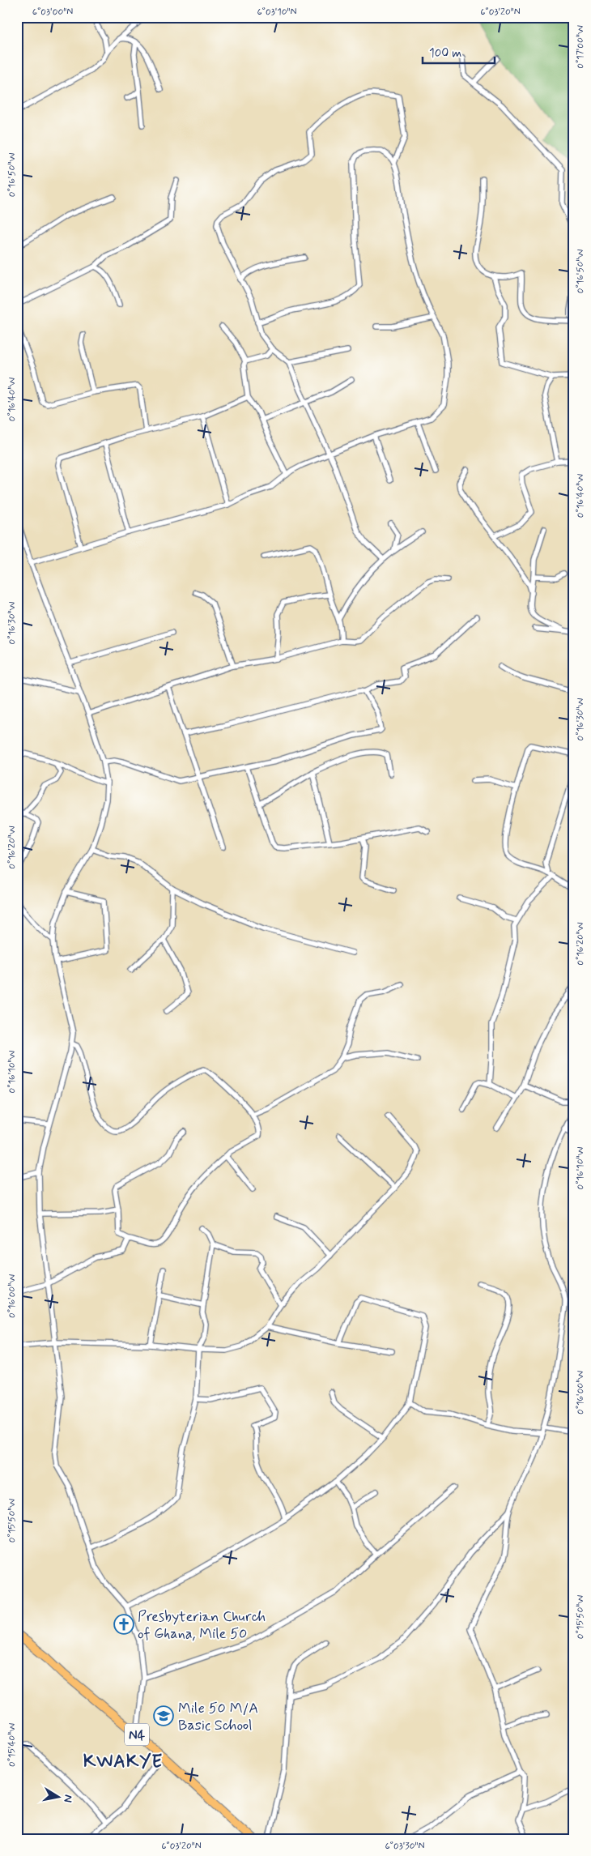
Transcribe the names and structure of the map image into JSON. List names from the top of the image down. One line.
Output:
{"streets":{"highway":["N4"]},"districts":["KWAKYE"],"places":{"church":["Presbyterian Church of Ghana, Mile 50"],"school or university":["Mile 50 M/A Basic School"]},"scale_bar":"100 m","north":"right","coordinates":["6°03'00\"N","6°03'10\"N","6°03'20\"N","0°17'00\"W","0°16'50\"W","0°16'40\"W","0°16'30\"W","0°16'20\"W","0°16'10\"W","0°16'00\"W","0°15'50\"W","0°15'40\"W","6°03'30\"N"]}
